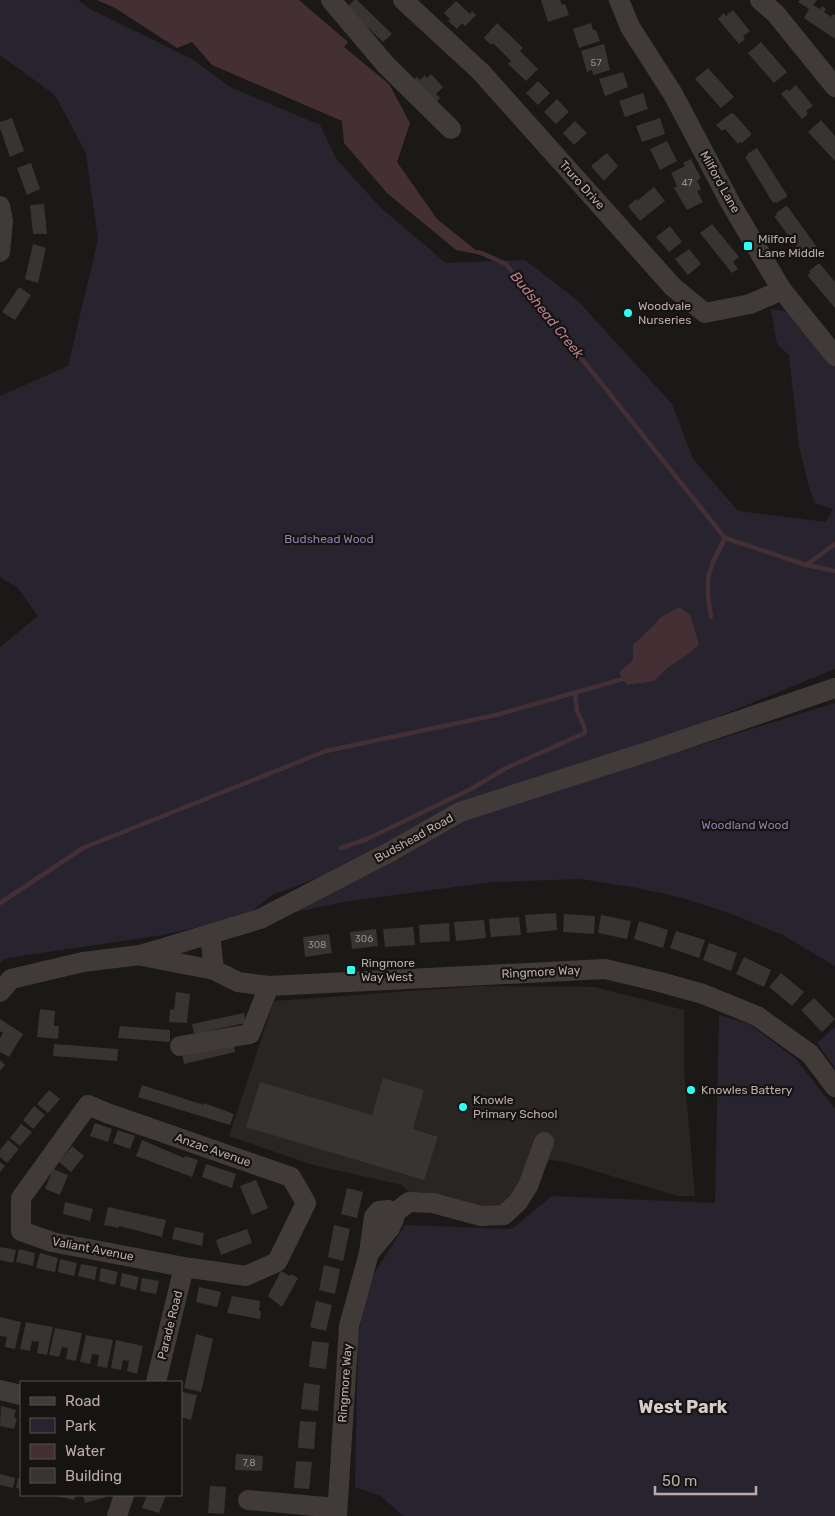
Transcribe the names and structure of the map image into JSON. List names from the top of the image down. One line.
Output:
{"streets":{"street":["Milford Lane","Truro Drive","Budshead Road","Ringmore Way","Anzac Avenue","Valiant Avenue","Parade Road"]},"crossings":[["Milford Lane","Truro Drive"],["Budshead Road","Ringmore Way"],["Anzac Avenue","Valiant Avenue"],["Anzac Avenue","Parade Road"],["Valiant Avenue","Parade Road"]],"districts":["West Park"],"water":["Budshead Creek"],"parks":["Budshead Wood","Woodland Wood"],"places":{"transit":["Milford Lane Middle","Ringmore Way West"],"other":["Woodvale Nurseries","Knowles Battery","Knowle Primary School"]},"house_numbers":["57","47","306","308","7,8"],"legend":["Road","Park","Water","Building"],"scale_bar":"50 m"}
